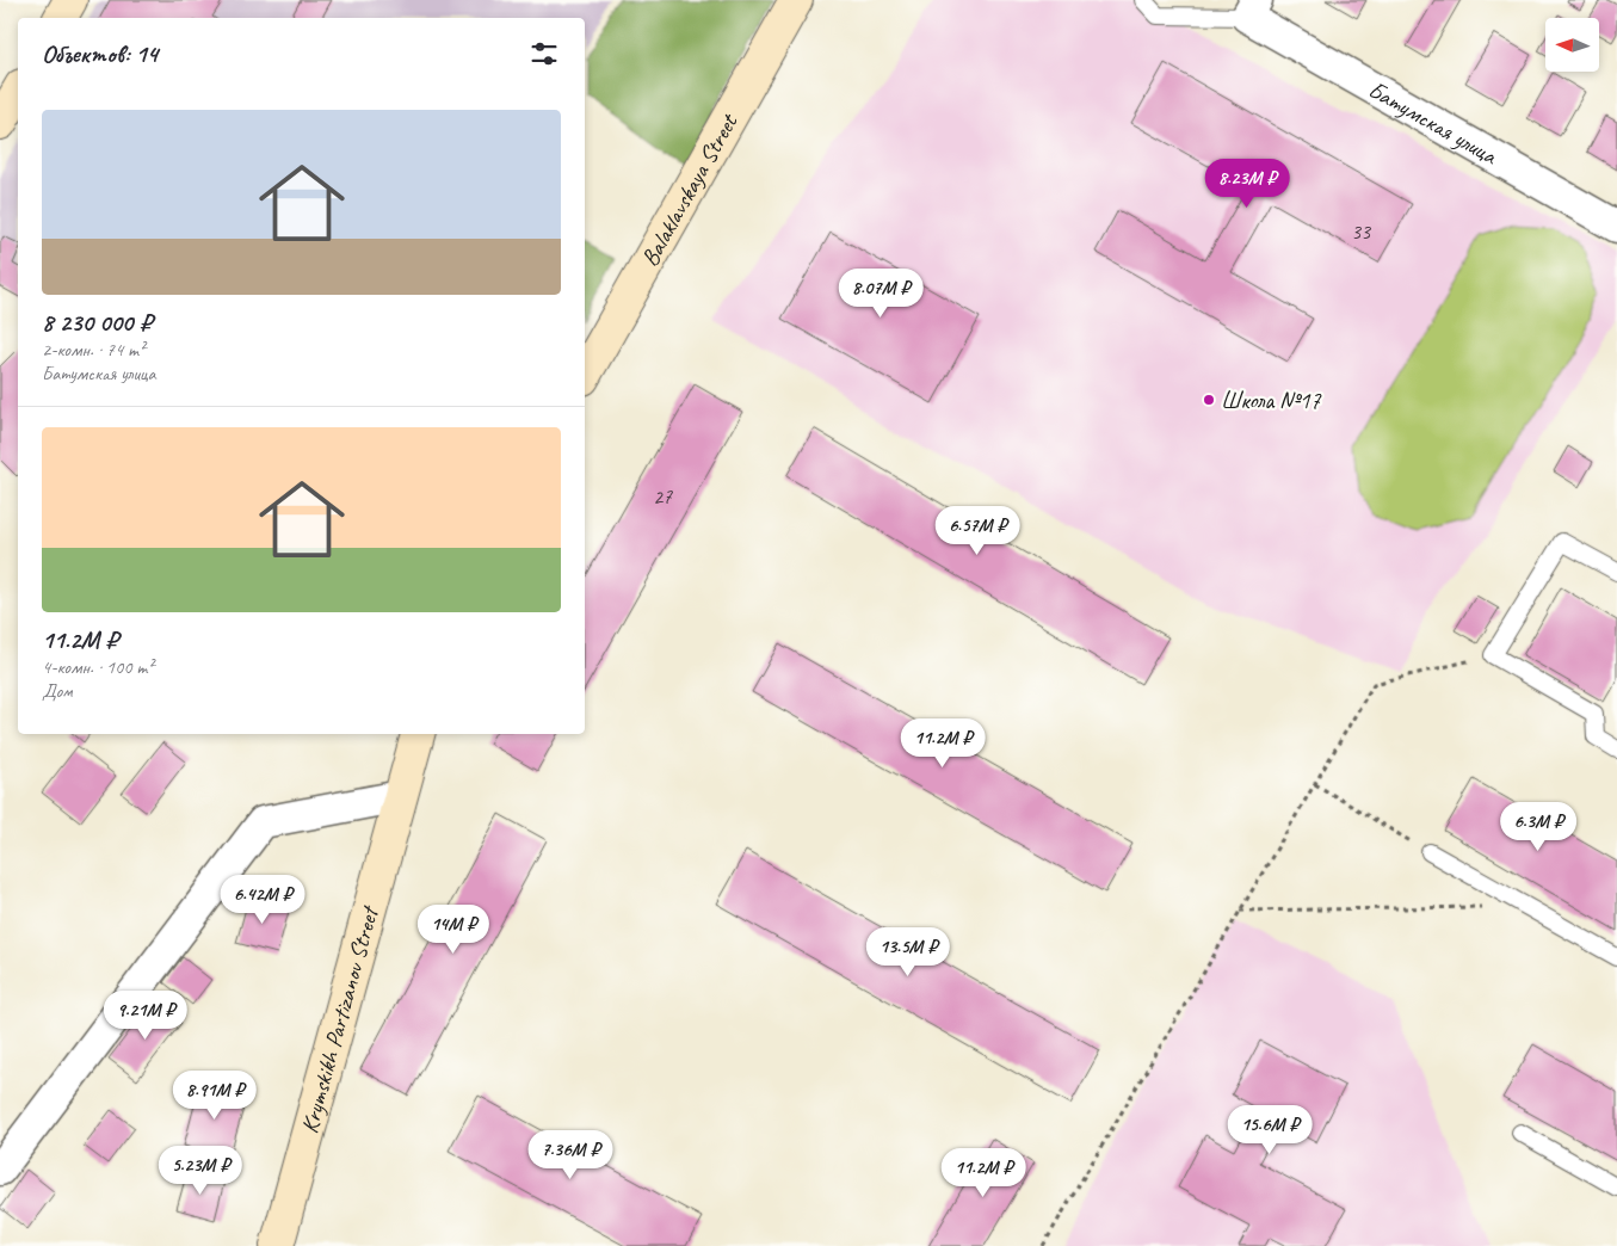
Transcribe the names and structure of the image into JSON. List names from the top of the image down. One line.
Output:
{"streets":{"main road":["Balaklavskaya Street","Krymskikh Partizanov Street"],"street":["Батумская улица"]},"places":["Школа №17"],"house_numbers":["33","27"],"north":"left","page":{"heading":"Объектов: 14","list":[{"name":"8 230 000 ₽","note":"2-комн. · 74 m² · Батумская улица"},{"name":"11.2M ₽","note":"4-комн. · 100 m² · Дом"}],"price":["8.23M ₽","8.07M ₽","6.57M ₽","11.2M ₽","6.3M ₽","6.42M ₽","14M ₽","13.5M ₽","9.21M ₽","8.91M ₽","15.6M ₽","7.36M ₽","5.23M ₽","11.2M ₽"]}}
